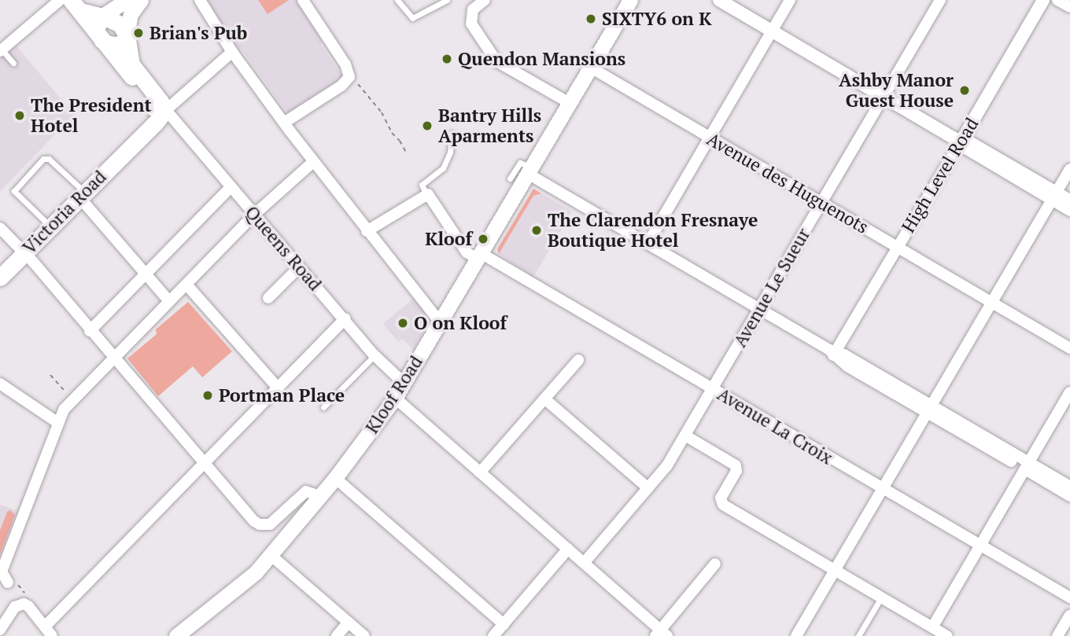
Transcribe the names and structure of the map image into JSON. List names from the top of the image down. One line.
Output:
{"streets":{"main road":["Victoria Road","Queens Road","Kloof Road"],"street":["High Level Road","Avenue des Huguenots","Avenue Le Sueur","Avenue La Croix"]},"crossings":[["High Level Road","Avenue des Huguenots"],["Avenue des Huguenots","Avenue Le Sueur"],["Avenue des Huguenots","Kloof Road"],["Victoria Road","Queens Road"],["Queens Road","Kloof Road"],["Avenue Le Sueur","Avenue La Croix"],["Kloof Road","Avenue La Croix"]],"places":["SIXTY6 on K","Brian's Pub","Quendon Mansions","Ashby Manor Guest House","The President Hotel","Bantry Hills Aparments","The Clarendon Fresnaye Boutique Hotel","Kloof","O on Kloof","Portman Place"]}
